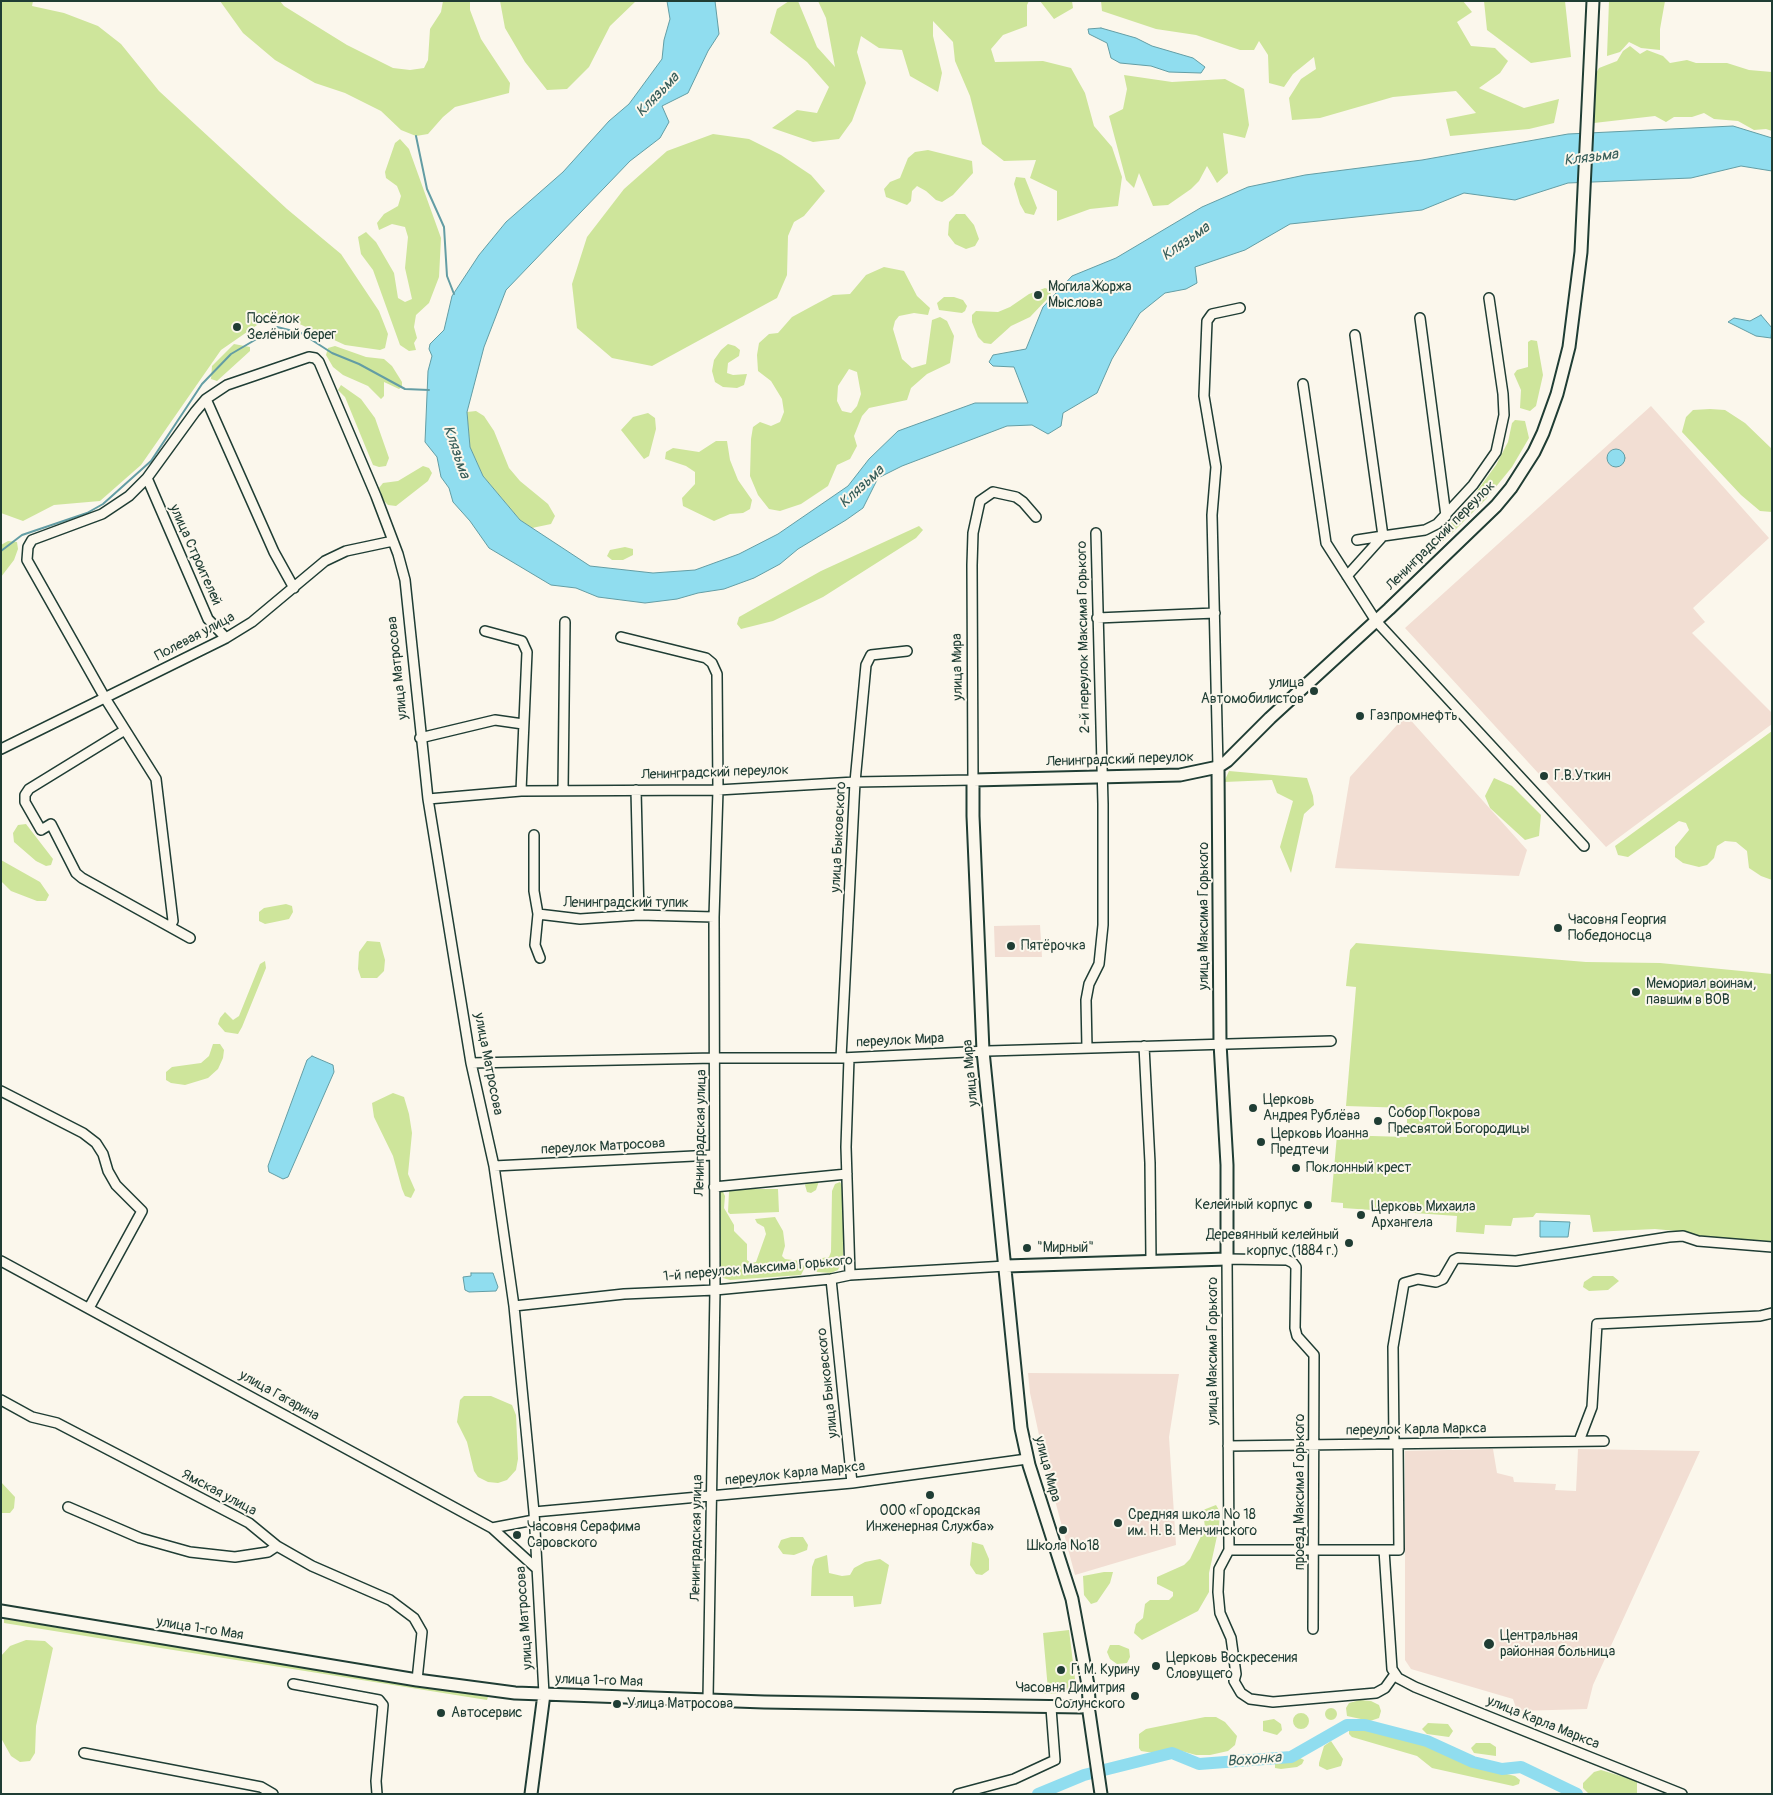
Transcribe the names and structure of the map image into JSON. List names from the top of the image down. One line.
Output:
{"streets":{"main road":["Ленинградский переулок","улица Мира","улица Матросова","улица Максима Горького","улица 1-го Мая"],"street":["улица Строителей","Полевая улица","2-й переулок Максима Горького","улица Быковского","Ленинградский тупик","переулок Мира","Ленинградская улица","переулок Матросова","1-й переулок Максима Горького","улица Гагарина","переулок Карла Маркса","проезд Максима Горького","Ямская улица","улица Карла Маркса"]},"crossings":[["Ленинградский переулок","2-й переулок Максима Горького"],["Ленинградский переулок","улица Мира"],["Ленинградский переулок","улица Матросова"],["Ленинградский переулок","улица Быковского"],["Ленинградский переулок","улица Максима Горького"],["Ленинградский переулок","Ленинградская улица"],["улица Строителей","Полевая улица"],["Полевая улица","улица Матросова"],["2-й переулок Максима Горького","переулок Мира"],["улица Мира","переулок Мира"],["улица Мира","1-й переулок Максима Горького"],["улица Мира","переулок Карла Маркса"],["улица Мира","улица 1-го Мая"],["улица Матросова","переулок Мира"],["улица Матросова","переулок Матросова"],["улица Матросова","1-й переулок Максима Горького"],["улица Матросова","улица Гагарина"],["улица Матросова","переулок Карла Маркса"],["улица Матросова","улица 1-го Мая"],["улица Быковского","переулок Мира"],["улица Быковского","1-й переулок Максима Горького"],["улица Быковского","переулок Карла Маркса"],["Ленинградский тупик","Ленинградская улица"],["улица Максима Горького","переулок Мира"],["улица Максима Горького","переулок Карла Маркса"],["улица Максима Горького","проезд Максима Горького"],["переулок Мира","Ленинградская улица"],["Ленинградская улица","переулок Матросова"],["Ленинградская улица","1-й переулок Максима Горького"],["Ленинградская улица","переулок Карла Маркса"],["Ленинградская улица","улица 1-го Мая"],["улица Гагарина","переулок Карла Маркса"],["переулок Карла Маркса","проезд Максима Горького"],["Ямская улица","улица 1-го Мая"]],"water":["Клязьма","Вохонка"],"places":["Могила Жоржа Мыслова","Посёлок Зелёный берег","улица Автомобилистов","Газпромнефть","Г.В.Уткин","Часовня Георгия Победоносца","Пятёрочка","Мемориал воинам, павшим в ВОВ","Церковь Андрея Рублёва","Собор Покрова Пресвятой Богородицы","Церковь Иоанна Предтечи","Поклонный крест","Келейный корпус","Церковь Михаила Архангела","Деревянный келейный корпус (1884 г.)","\"Мирный\"","ООО «Городская Инженерная Служба»","Средняя школа № 18 им. Н. В. Менчинского","Школа №18","Часовня Серафима Саровского","Центральная районная больница","Церковь Воскресения Словущего","Г. М. Курину","Часовня Димитрия Солунского","Улица Матросова","Автосервис"]}
